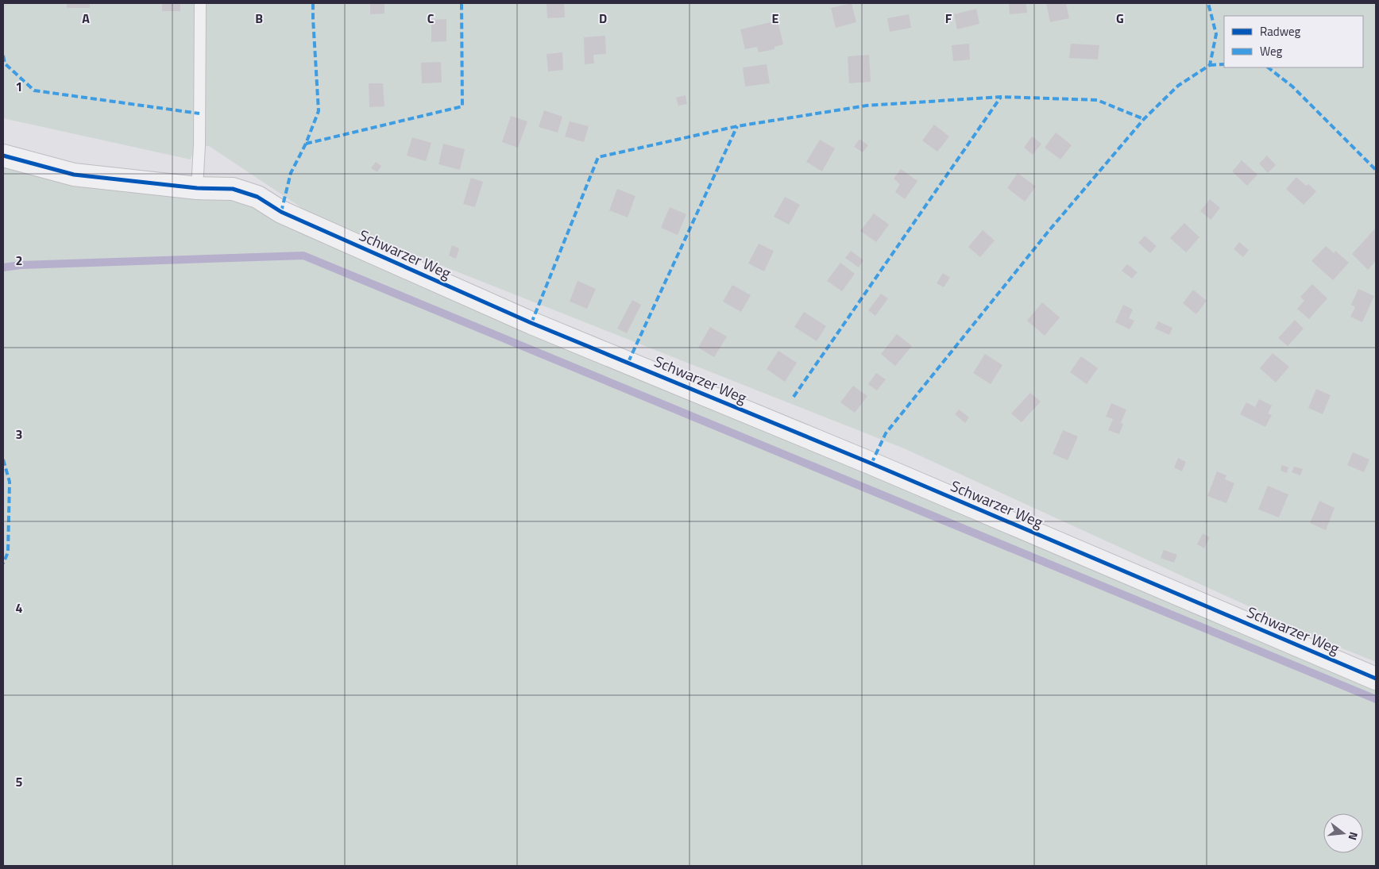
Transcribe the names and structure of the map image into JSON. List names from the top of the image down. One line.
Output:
{"streets":{"street":["Schwarzer Weg"]},"legend":["Radweg","Weg"],"north":"right","grid":{"columns":["A","B","C","D","E","F","G"],"rows":["1","2","3","4","5"]}}
